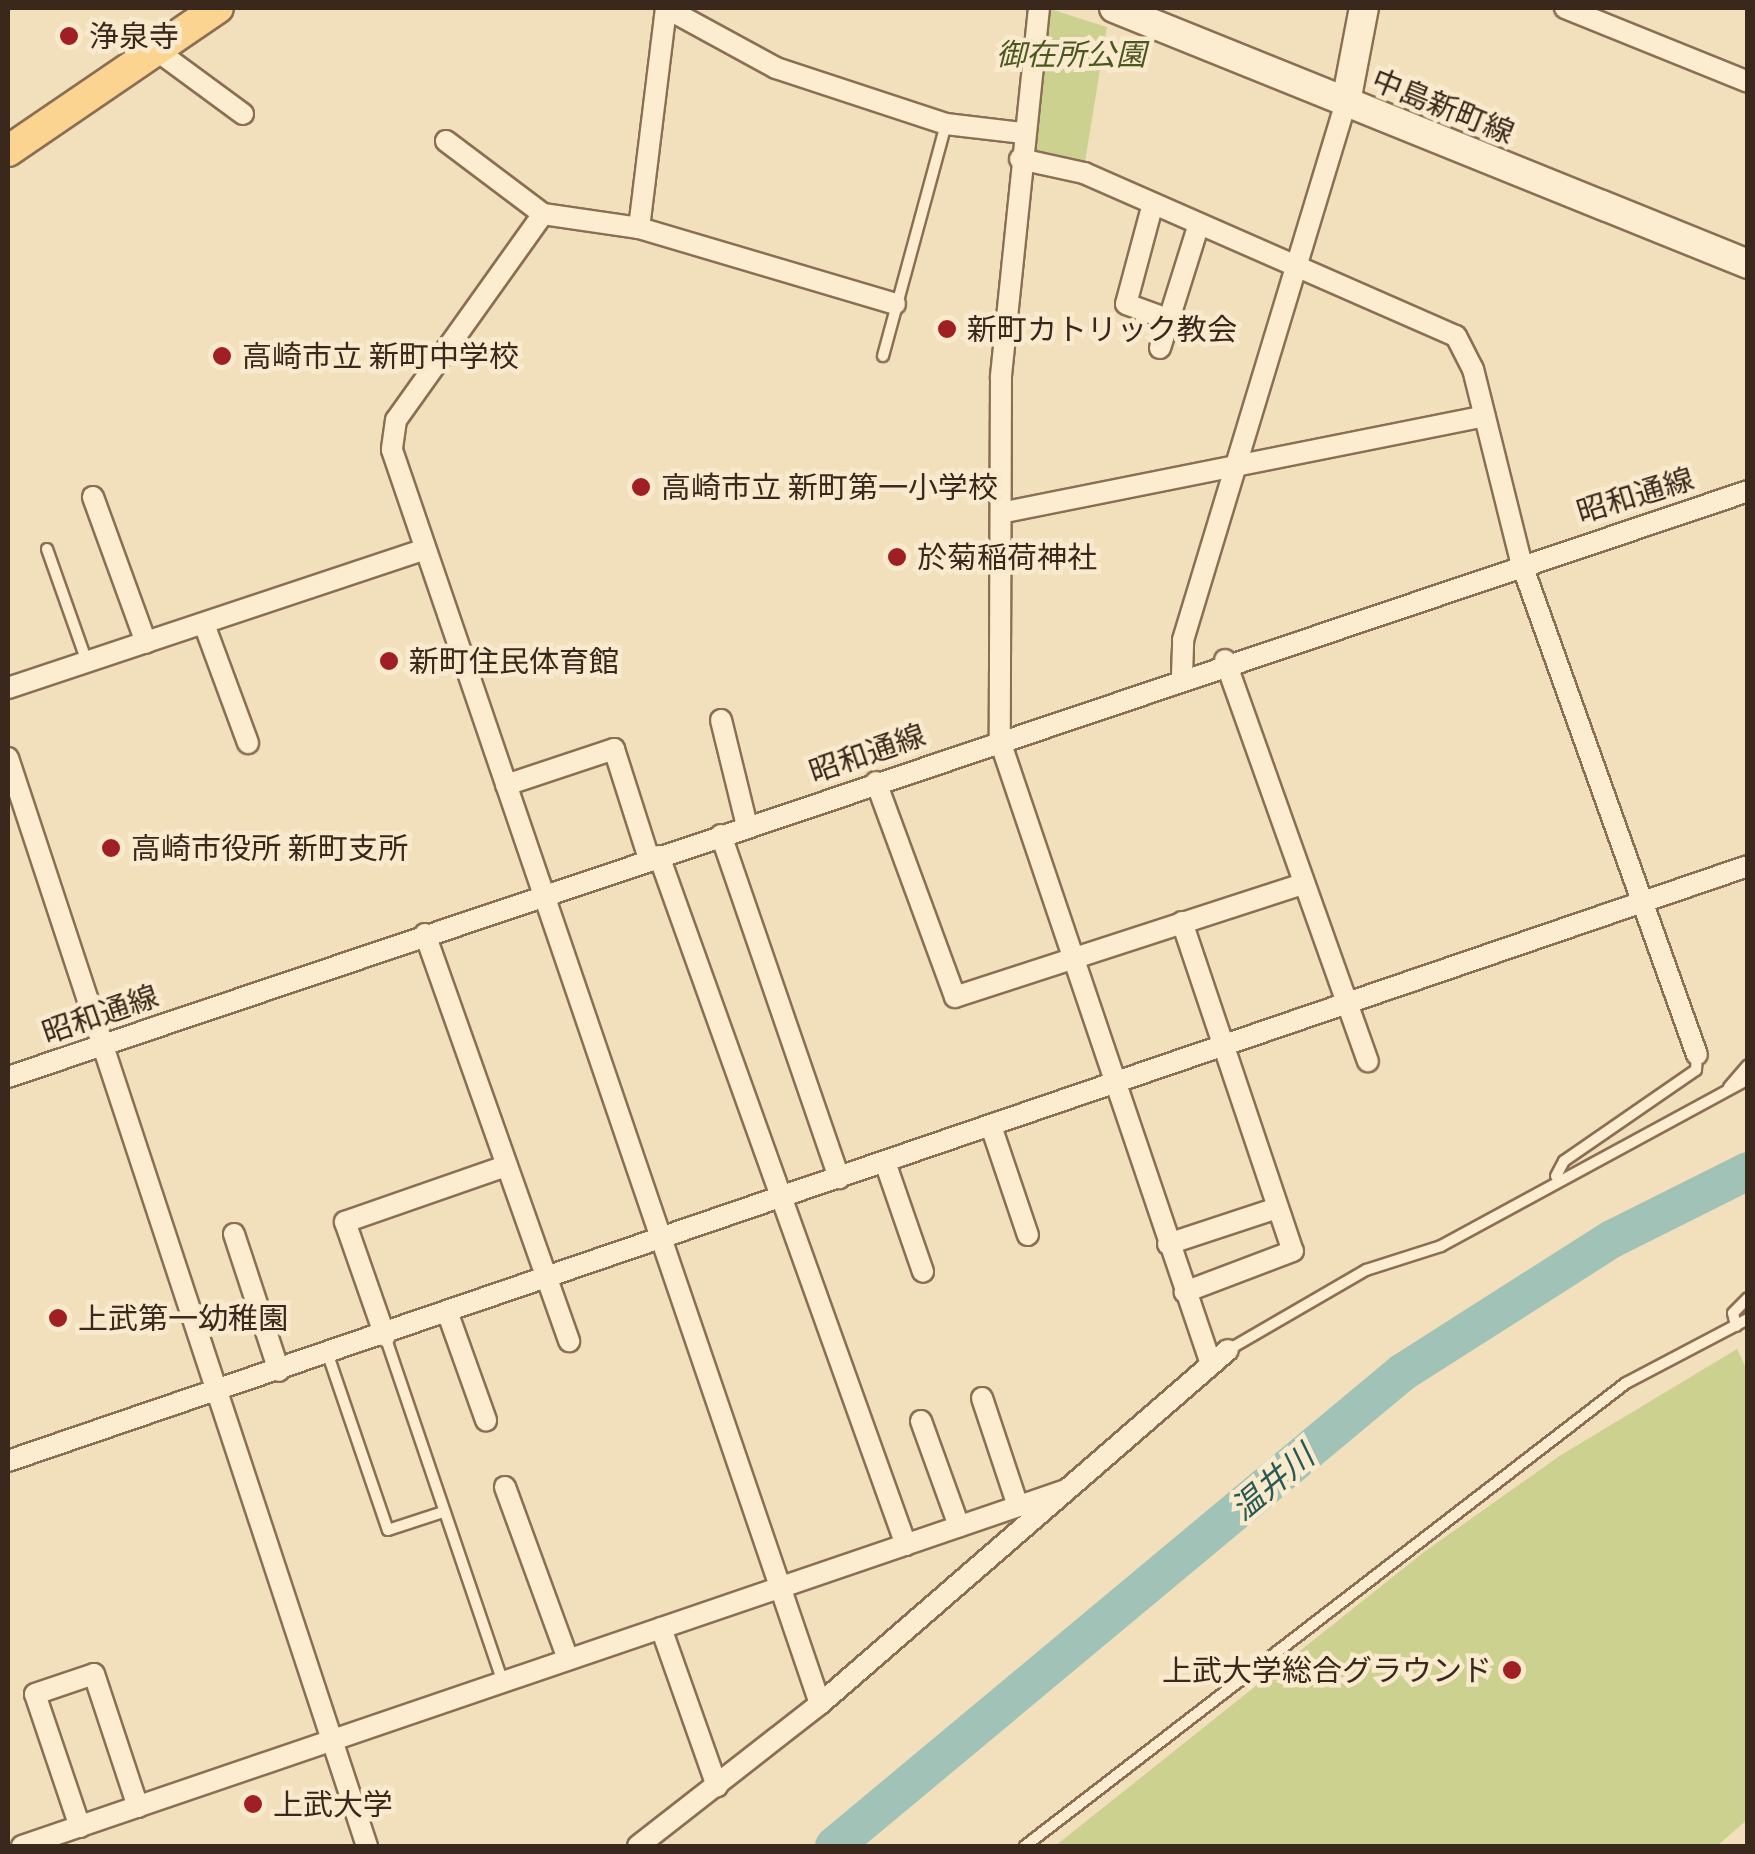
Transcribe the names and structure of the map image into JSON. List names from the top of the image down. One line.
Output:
{"streets":{"main road":["中島新町線"],"street":["昭和通線"]},"water":["温井川"],"parks":["御在所公園"],"places":["浄泉寺","新町カトリック教会","高崎市立 新町中学校","高崎市立 新町第一小学校","於菊稲荷神社","新町住民体育館","高崎市役所 新町支所","上武第一幼稚園","上武大学総合グラウンド","上武大学"]}
